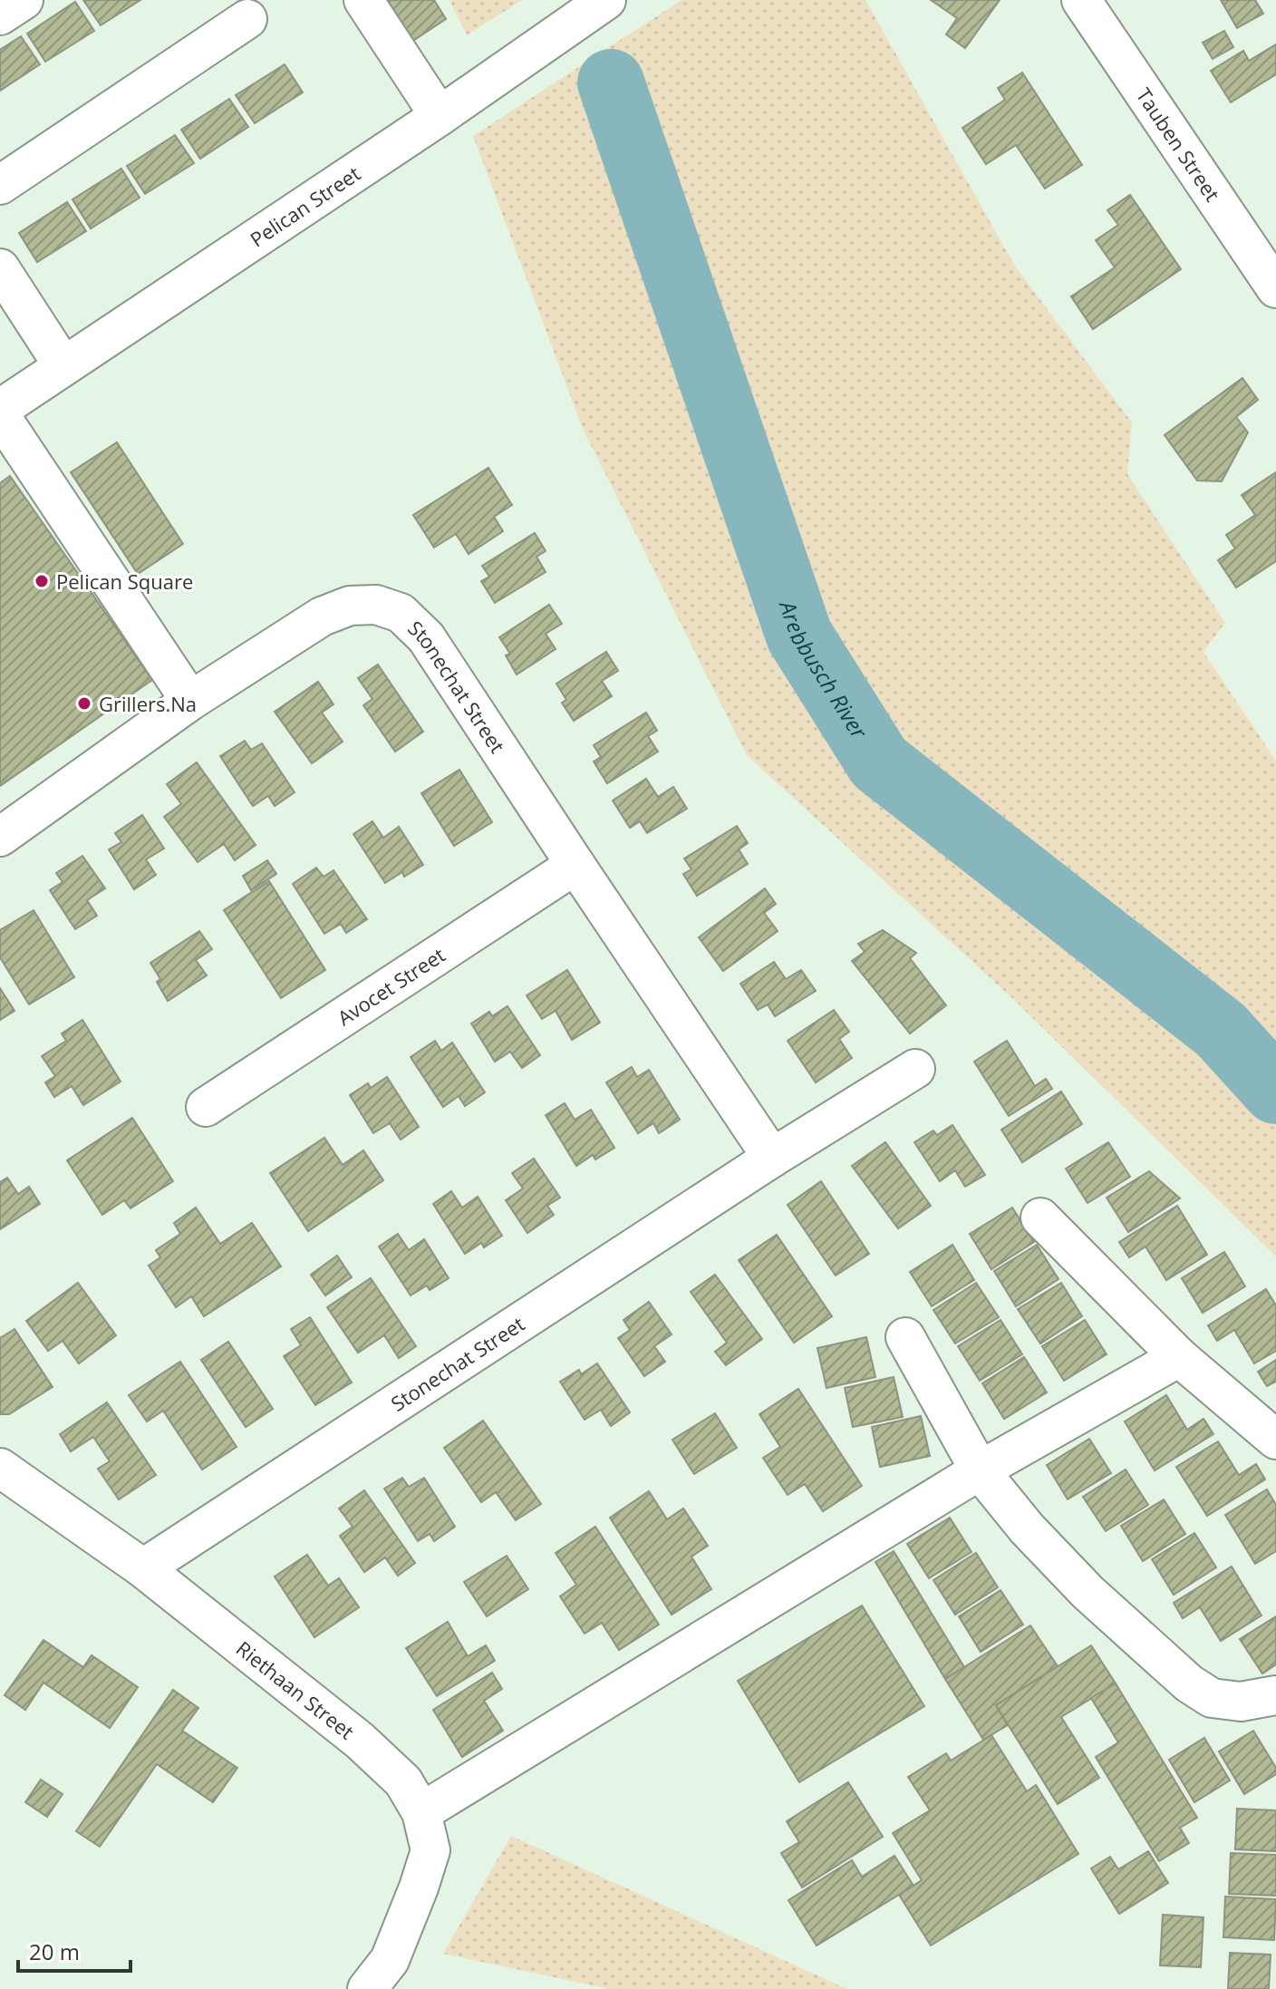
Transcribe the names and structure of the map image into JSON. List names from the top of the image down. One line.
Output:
{"streets":{"street":["Tauben Street","Pelican Street","Stonechat Street","Avocet Street","Riethaan Street"]},"crossings":[["Stonechat Street","Avocet Street"],["Stonechat Street","Riethaan Street"]],"water":["Arebbusch River"],"places":["Pelican Square","Grillers.Na"],"scale_bar":"20 m"}
